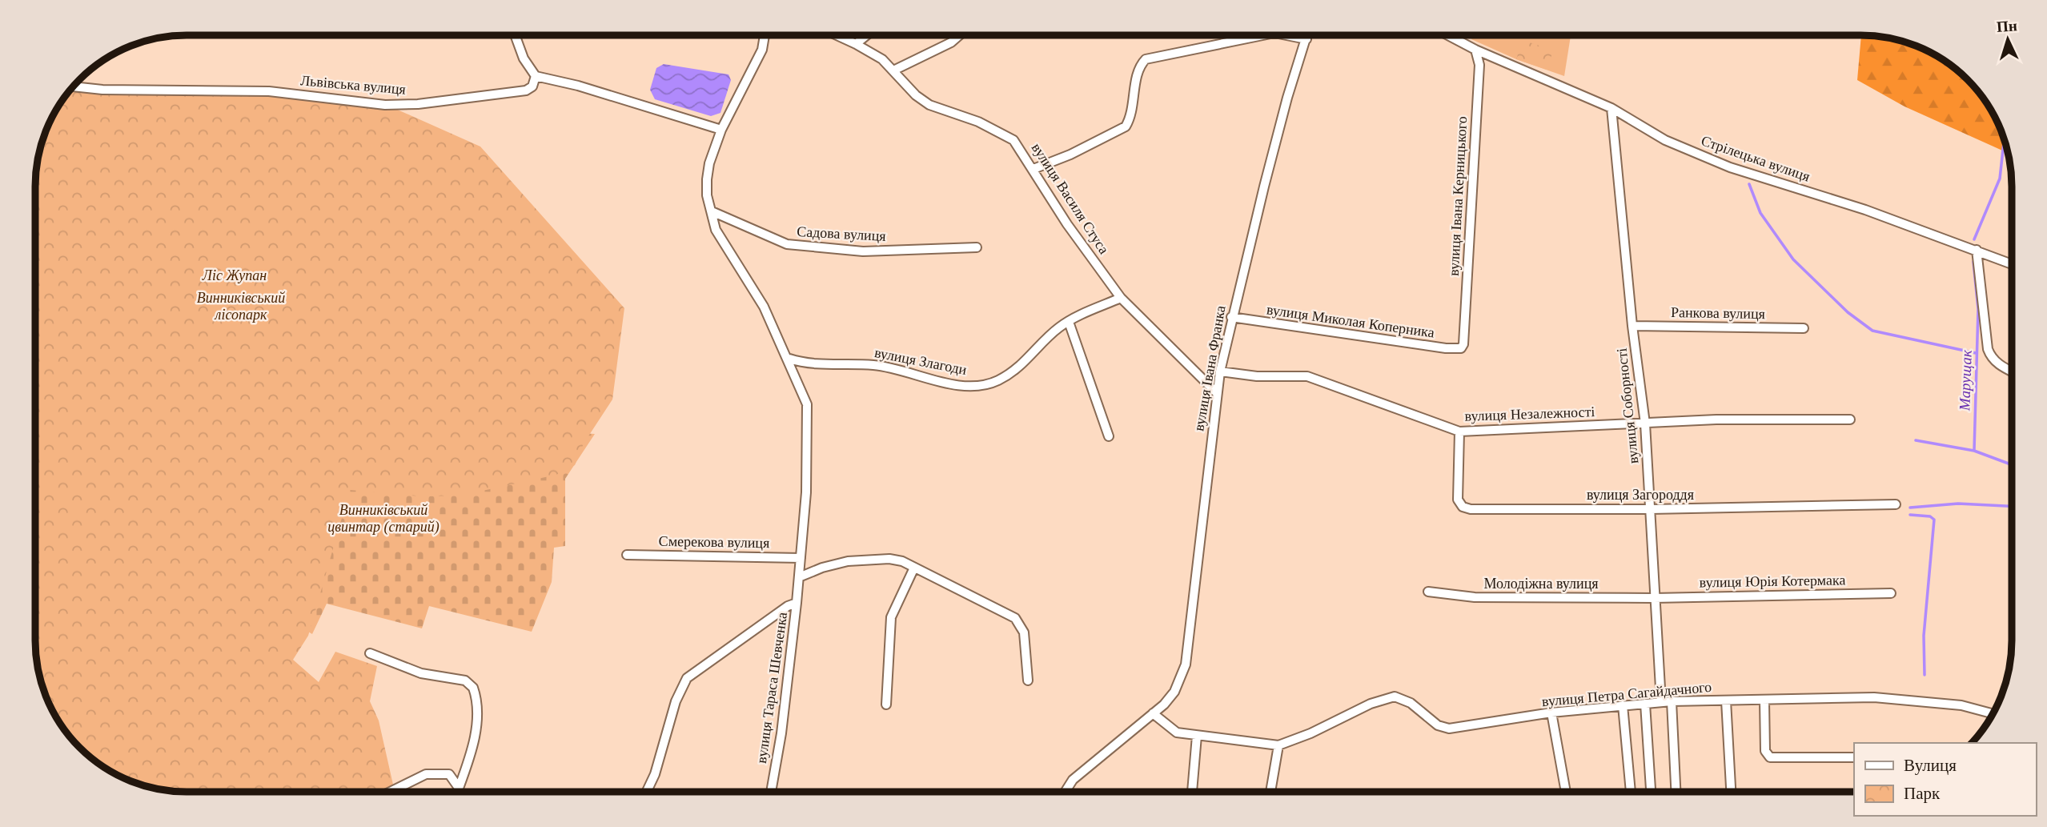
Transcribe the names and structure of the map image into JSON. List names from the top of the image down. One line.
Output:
{"streets":{"street":["Львівська вулиця","Стрілецька вулиця","вулиця Івана Керницького","вулиця Василя Стуса","Садова вулиця","Ранкова вулиця","вулиця Миколая Коперника","вулиця Злагоди","вулиця Івана Франка","вулиця Соборності","вулиця Незалежності","вулиця Загороддя","Смерекова вулиця","вулиця Юрія Котермака","Молодіжна вулиця","вулиця Тараса Шевченка","вулиця Петра Сагайдачного"]},"crossings":[["Стрілецька вулиця","вулиця Івана Керницького"],["Стрілецька вулиця","вулиця Соборності"],["вулиця Івана Керницького","вулиця Миколая Коперника"],["вулиця Василя Стуса","вулиця Злагоди"],["вулиця Василя Стуса","вулиця Івана Франка"],["Садова вулиця","вулиця Тараса Шевченка"],["Ранкова вулиця","вулиця Соборності"],["вулиця Миколая Коперника","вулиця Івана Франка"],["вулиця Злагоди","вулиця Тараса Шевченка"],["вулиця Івана Франка","вулиця Незалежності"],["вулиця Соборності","вулиця Незалежності"],["вулиця Соборності","вулиця Загороддя"],["вулиця Соборності","вулиця Юрія Котермака"],["вулиця Соборності","Молодіжна вулиця"],["вулиця Соборності","вулиця Петра Сагайдачного"],["вулиця Незалежності","вулиця Загороддя"],["Смерекова вулиця","вулиця Тараса Шевченка"],["вулиця Юрія Котермака","Молодіжна вулиця"]],"water":["Марущак"],"parks":["Ліс Жупан","Винниківський лісопарк","Винниківський цвинтар (старий)"],"legend":["Вулиця","Парк"],"north":"top"}
